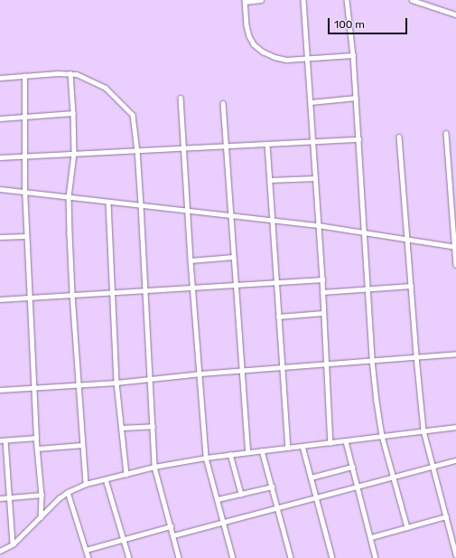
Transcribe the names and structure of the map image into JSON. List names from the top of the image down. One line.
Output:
{"scale_bar":"100 m"}
